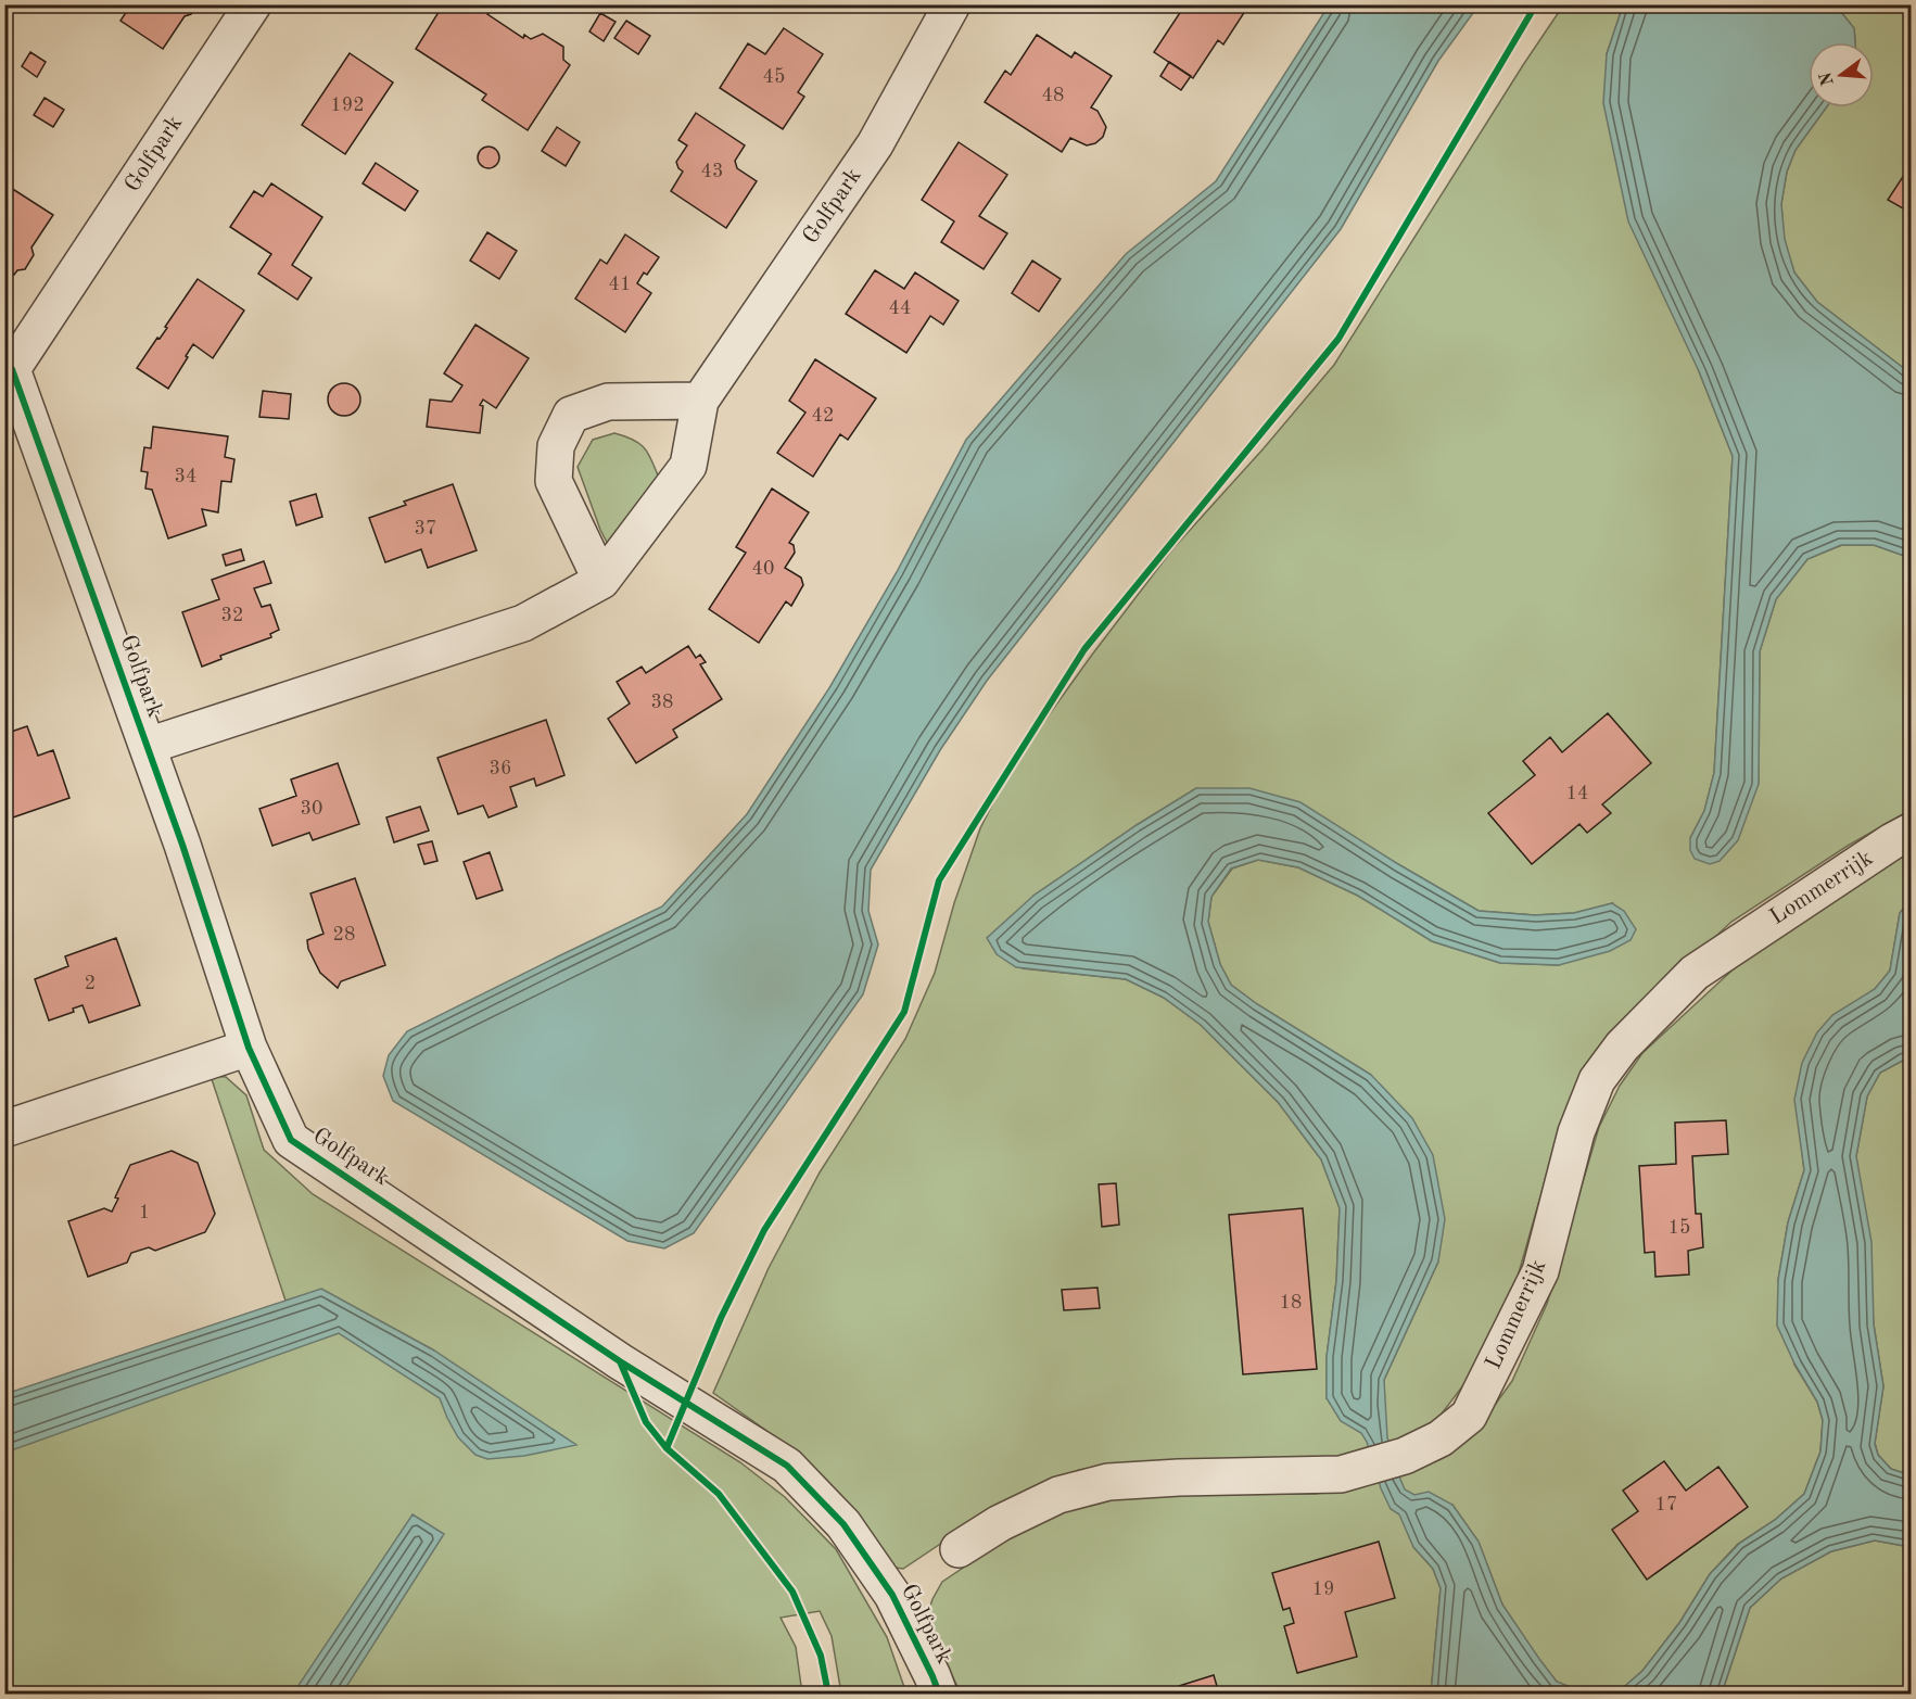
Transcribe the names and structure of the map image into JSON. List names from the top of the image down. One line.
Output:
{"streets":{"street":["Golfpark","Lommerrijk"]},"house_numbers":["45","48","192","43","41","44","42","34","37","40","32","38","36","14","30","28","2","1","15","18","17","19"],"north":"left"}
